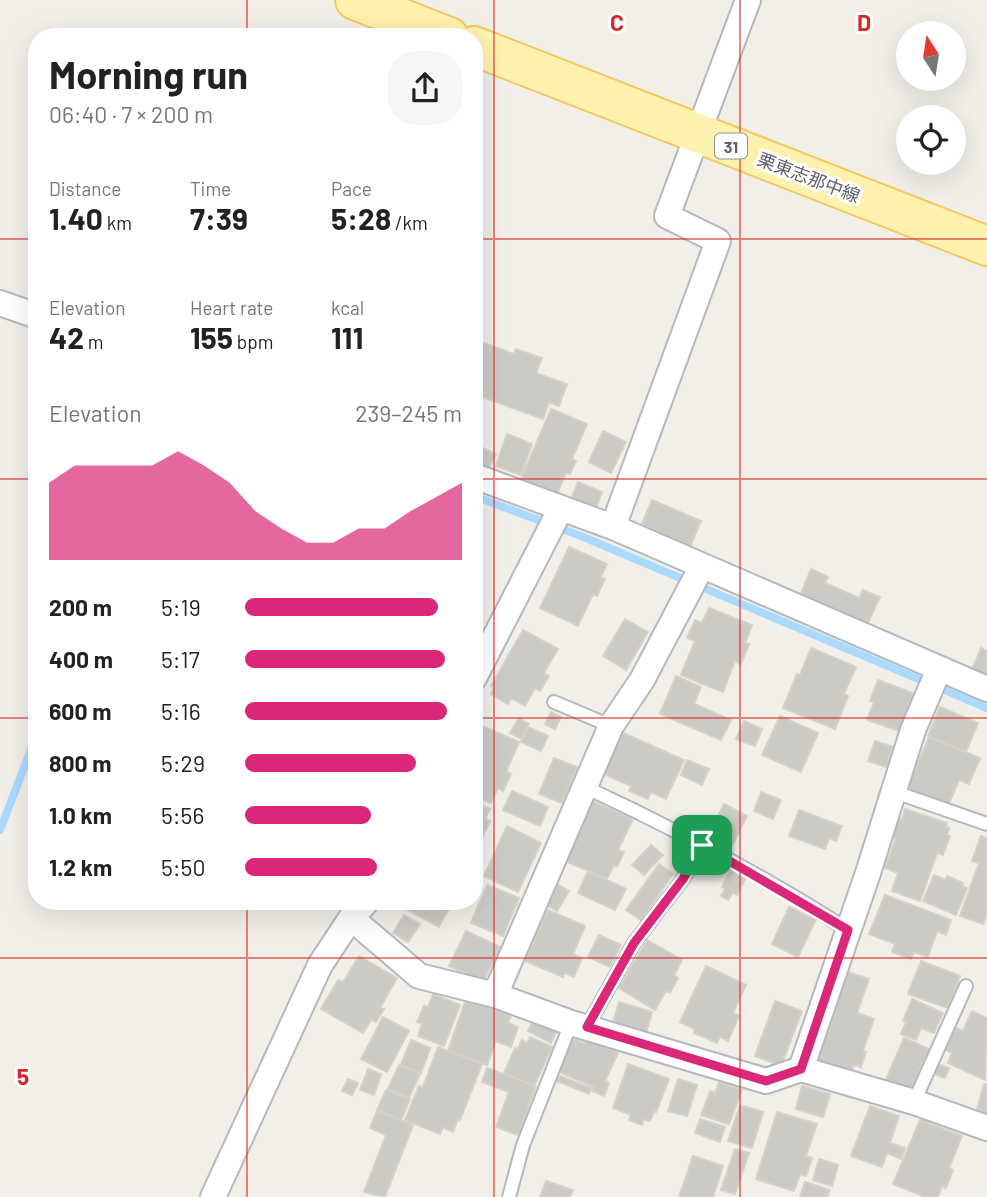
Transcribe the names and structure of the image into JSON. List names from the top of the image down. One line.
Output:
{"streets":{"main road":["31","栗東志那中線"]},"north":"top","page":{"heading":["Morning run","06:40 · 7 × 200 m"],"stats":[["Distance","1.40 km"],["Time","7:39"],["Pace","5:28 /km"],["Elevation","42 m"],["Heart rate","155 bpm"],["kcal","111"]],"chart":["Elevation","239–245 m"],"list":[{"name":"200 m","note":"5:19"},{"name":"400 m","note":"5:17"},{"name":"600 m","note":"5:16"},{"name":"800 m","note":"5:29"},{"name":"1.0 km","note":"5:56"},{"name":"1.2 km","note":"5:50"}]},"grid":{"columns":["C","D"],"rows":["5"]}}
